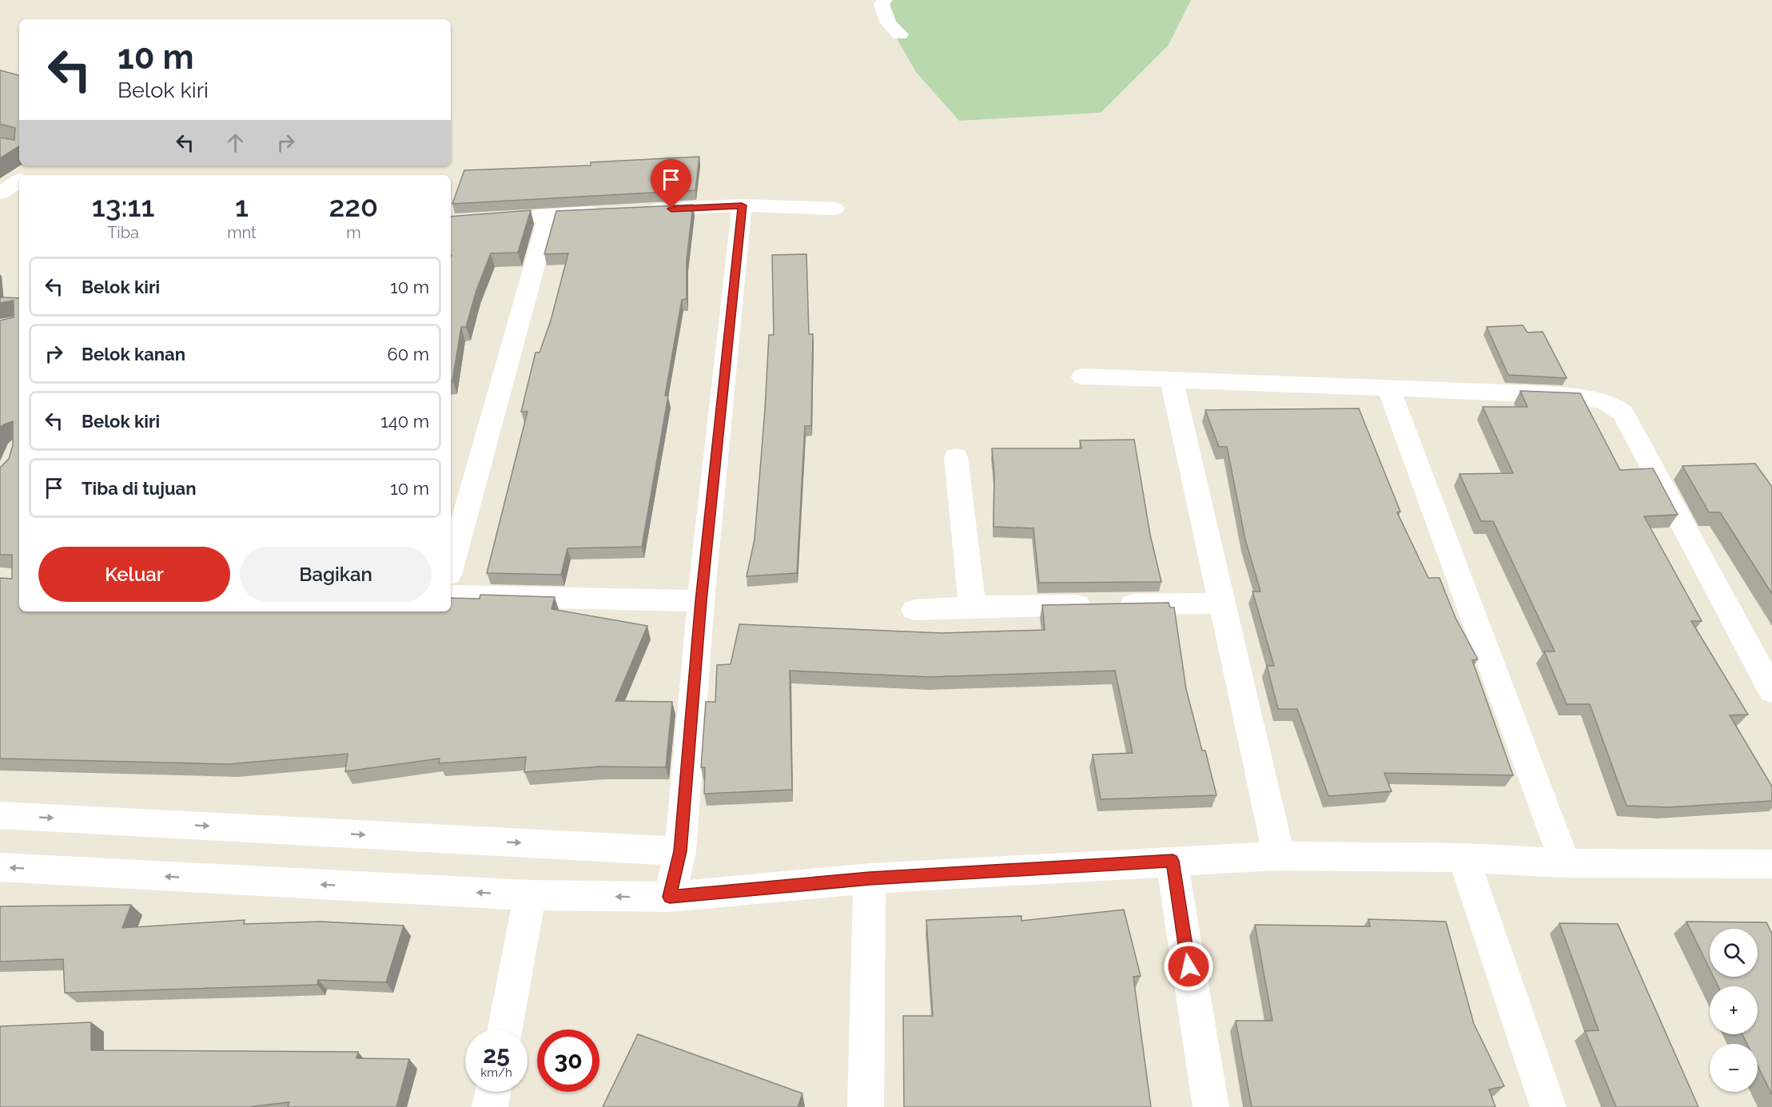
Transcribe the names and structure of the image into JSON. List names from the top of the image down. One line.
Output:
{"page":{"turn":["10 m","Belok kiri"],"eta":["13:11","Tiba","1","mnt","220","m"],"list":[{"name":"Belok kiri","value":"10 m"},{"name":"Belok kanan","value":"60 m"},{"name":"Belok kiri","value":"140 m"},{"name":"Tiba di tujuan","value":"10 m"}],"buttons":["Keluar","Bagikan"],"map_buttons":["+","−"],"speed":"25 km/h","limit":"30"}}
